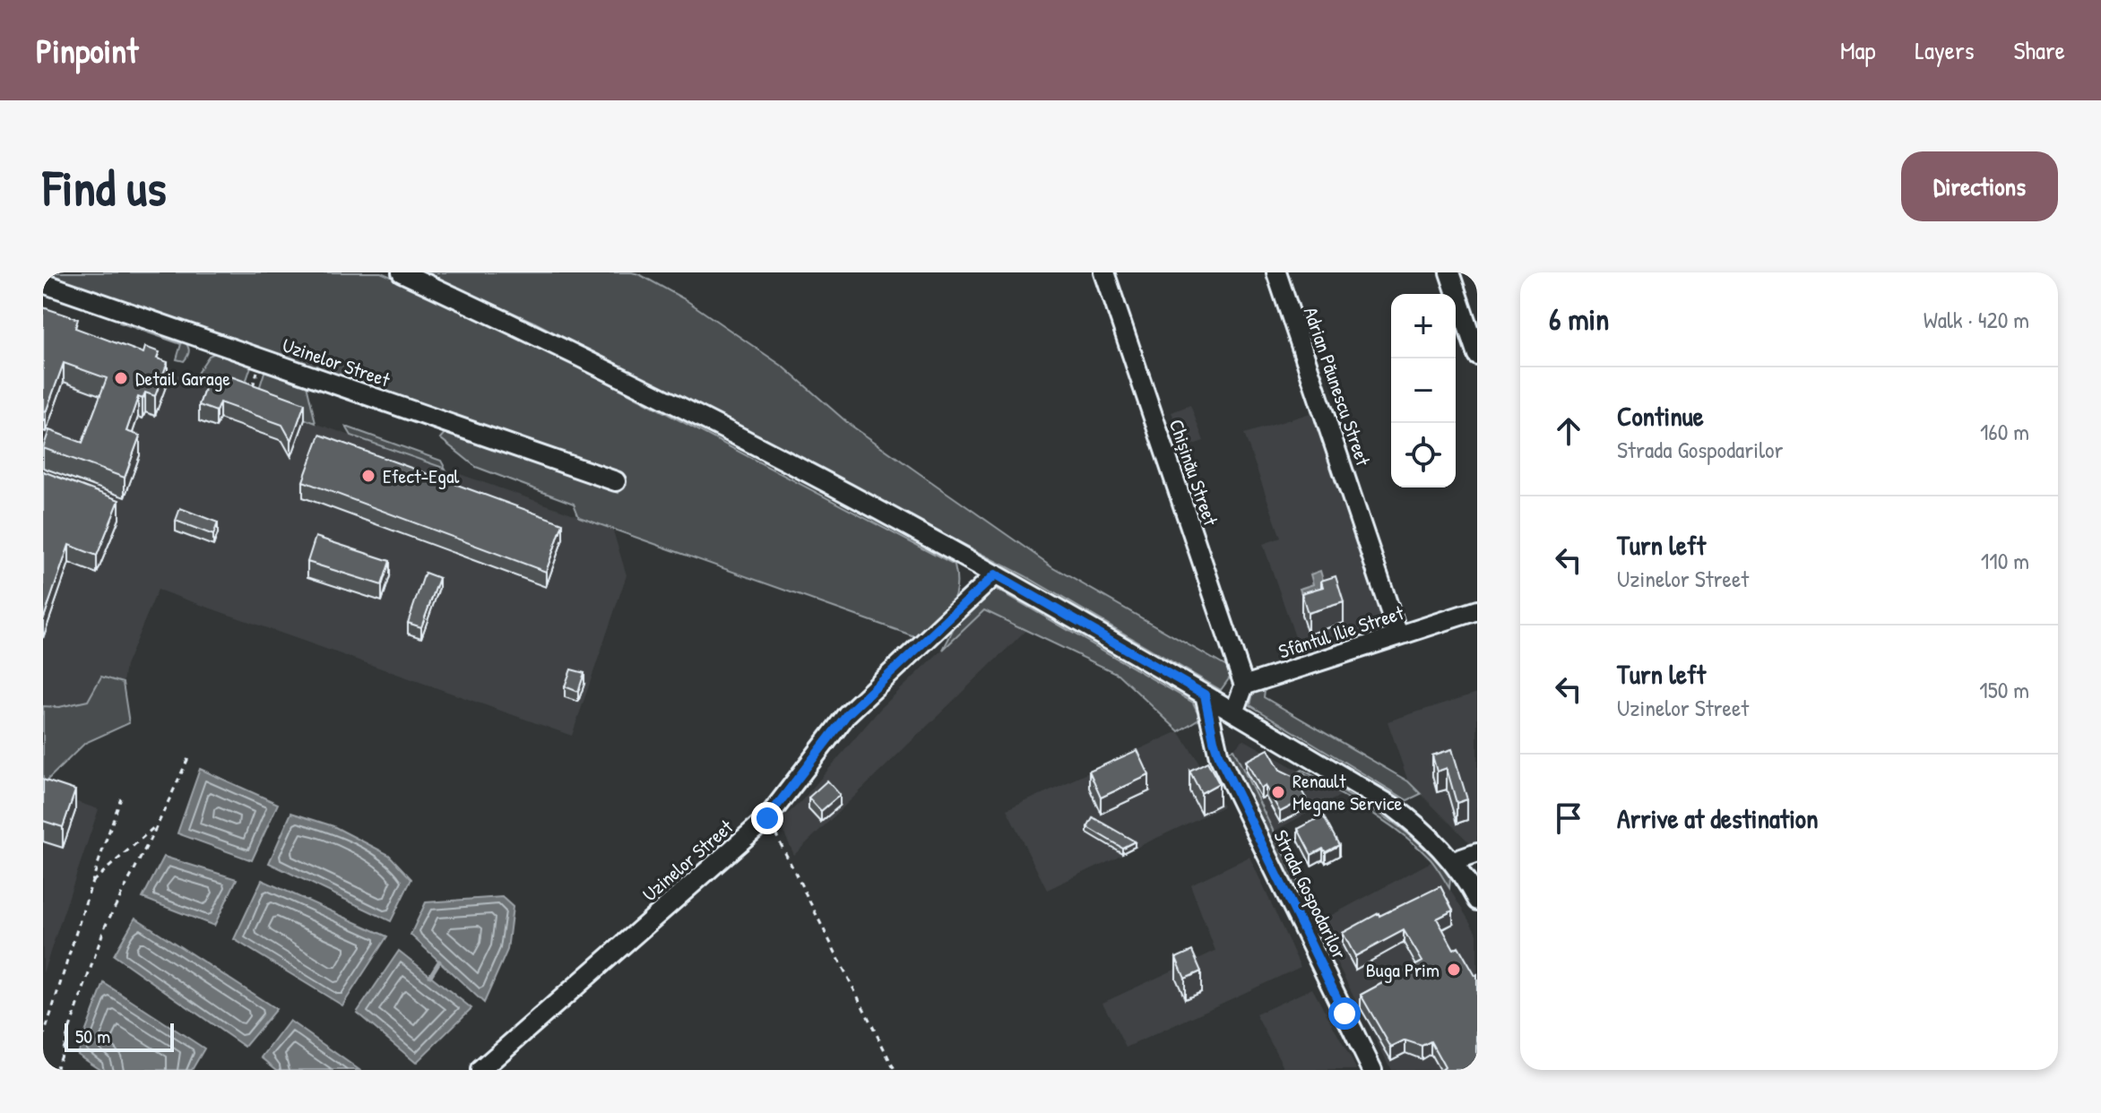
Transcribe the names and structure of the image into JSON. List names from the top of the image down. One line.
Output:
{"streets":{"street":["Uzinelor Street","Adrian Păunescu Street","Chișinău Street","Sfântul Ilie Street","Strada Gospodarilor"]},"crossings":[["Adrian Păunescu Street","Sfântul Ilie Street"],["Chișinău Street","Sfântul Ilie Street"]],"places":["Detail Garage","Efect-Egal","Renault Megane Service","Buga Prim"],"scale_bar":"50 m","page":{"header":"Pinpoint","nav":["Map","Layers","Share"],"buttons":"Directions","title":"Find us","heading":["6 min","Walk · 420 m"],"map_buttons":["+","−"],"list":[["Continue","Strada Gospodarilor","160 m"],["Turn left","Uzinelor Street","110 m"],["Turn left","Uzinelor Street","150 m"],"Arrive at destination"],"scale":"50 m"}}
